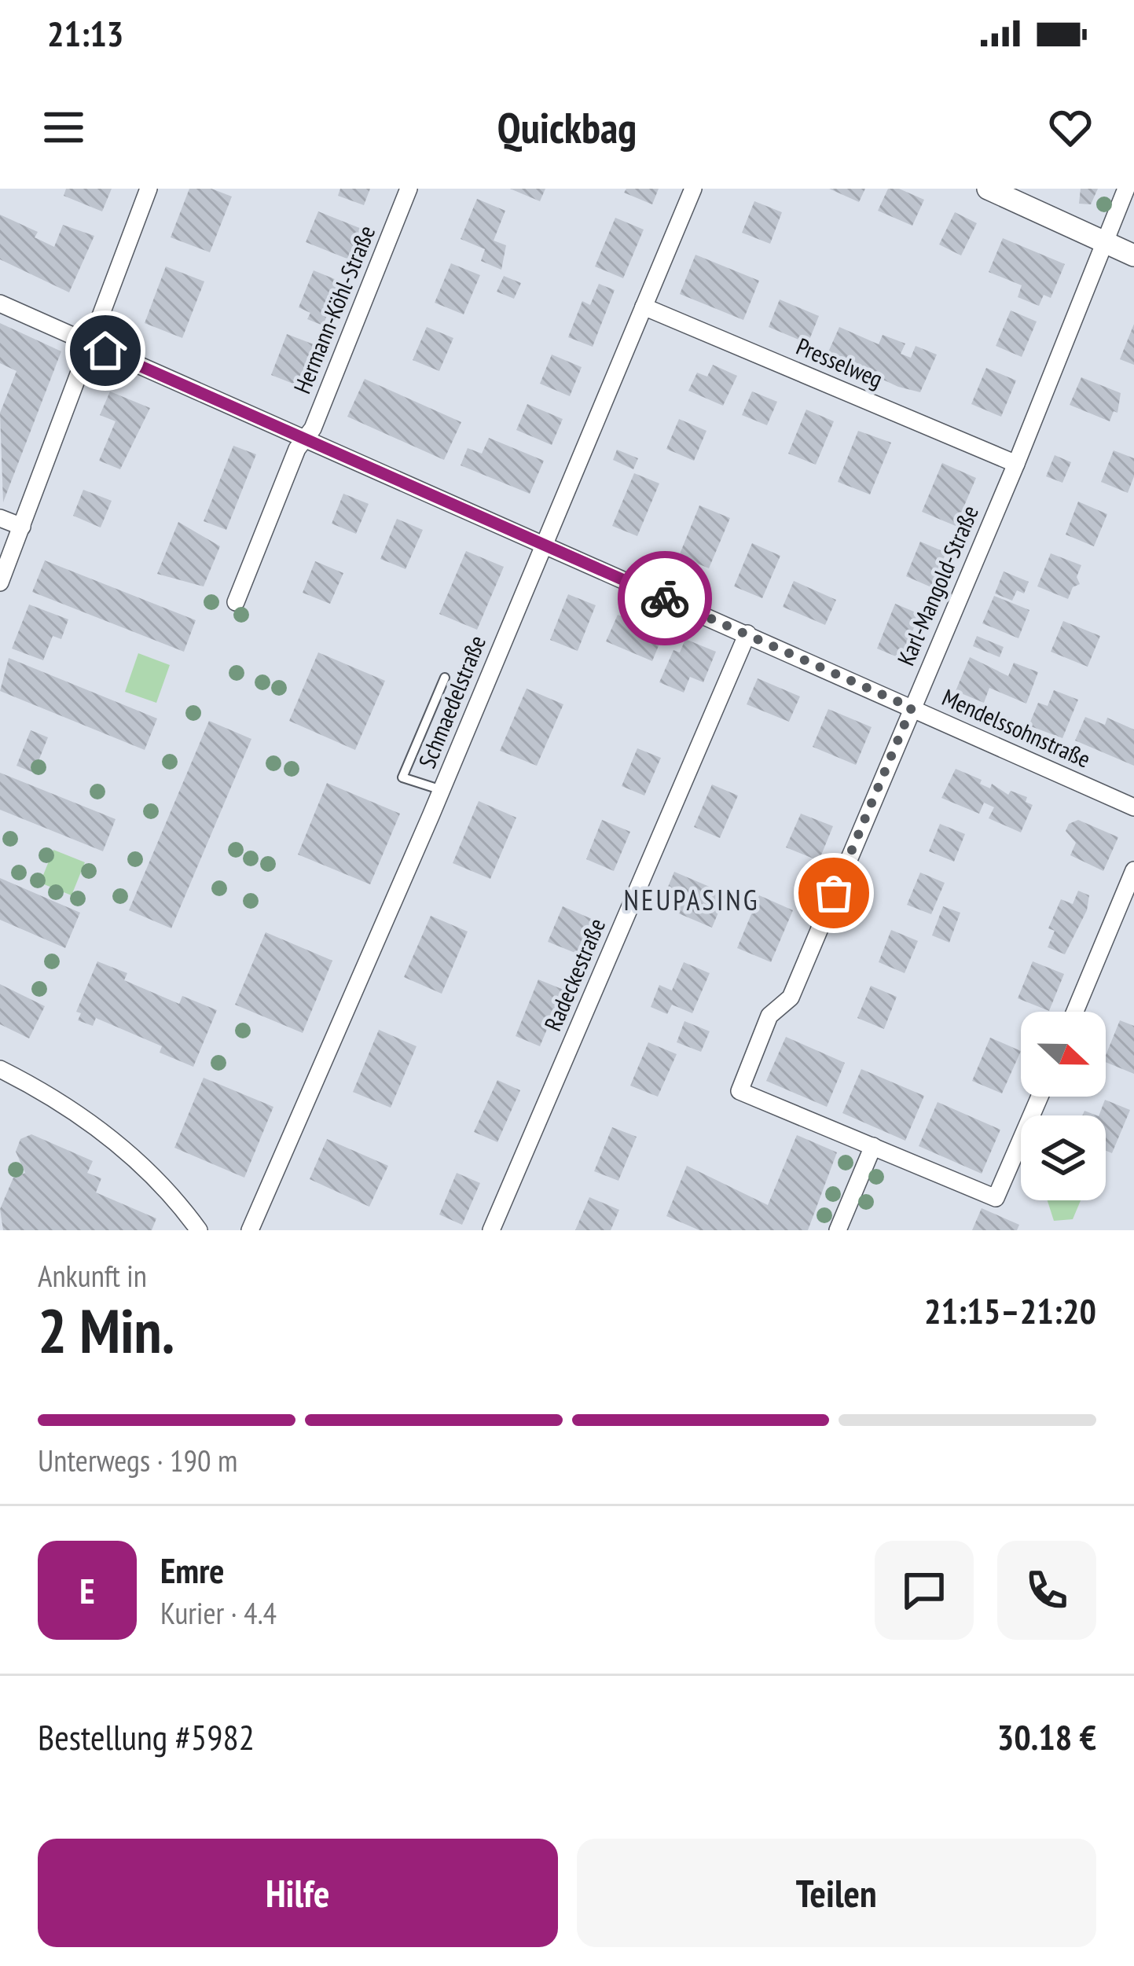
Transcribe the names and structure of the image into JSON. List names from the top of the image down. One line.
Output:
{"streets":{"street":["Hermann-Köhl-Straße","Presselweg","Karl-Mangold-Straße","Schmaedelstraße","Mendelssohnstraße","Radeckestraße"]},"crossings":[["Hermann-Köhl-Straße","Mendelssohnstraße"],["Presselweg","Karl-Mangold-Straße"],["Presselweg","Schmaedelstraße"],["Karl-Mangold-Straße","Mendelssohnstraße"],["Schmaedelstraße","Mendelssohnstraße"],["Mendelssohnstraße","Radeckestraße"]],"districts":["NEUPASING"],"north":"right","page":{"status":"21:13","header":"Quickbag","heading":["2 Min.","Ankunft in","21:15–21:20"],"panel":["Emre","Kurier · 4.4","Bestellung #5982","30.18 €"],"bar":"Unterwegs · 190 m","round":"E","buttons":["Hilfe","Teilen"]}}
